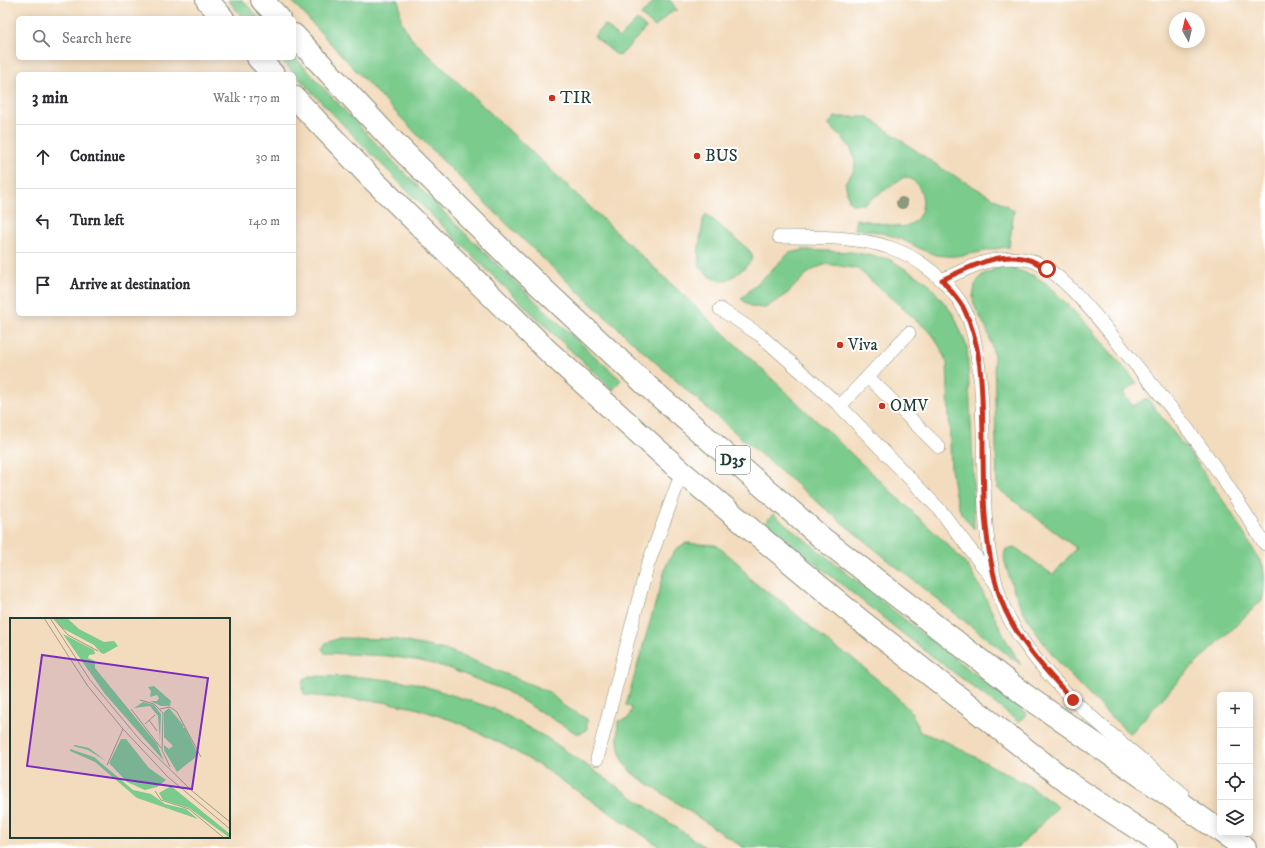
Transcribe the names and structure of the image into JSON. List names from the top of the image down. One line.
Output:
{"streets":{"highway":["D35"]},"places":["TIR","BUS","Viva","OMV"],"north":"top","page":{"search":"Search here","heading":["3 min","Walk · 170 m"],"list":[["Continue","30 m"],["Turn left","140 m"],"Arrive at destination"],"map_buttons":["+","−"]}}
